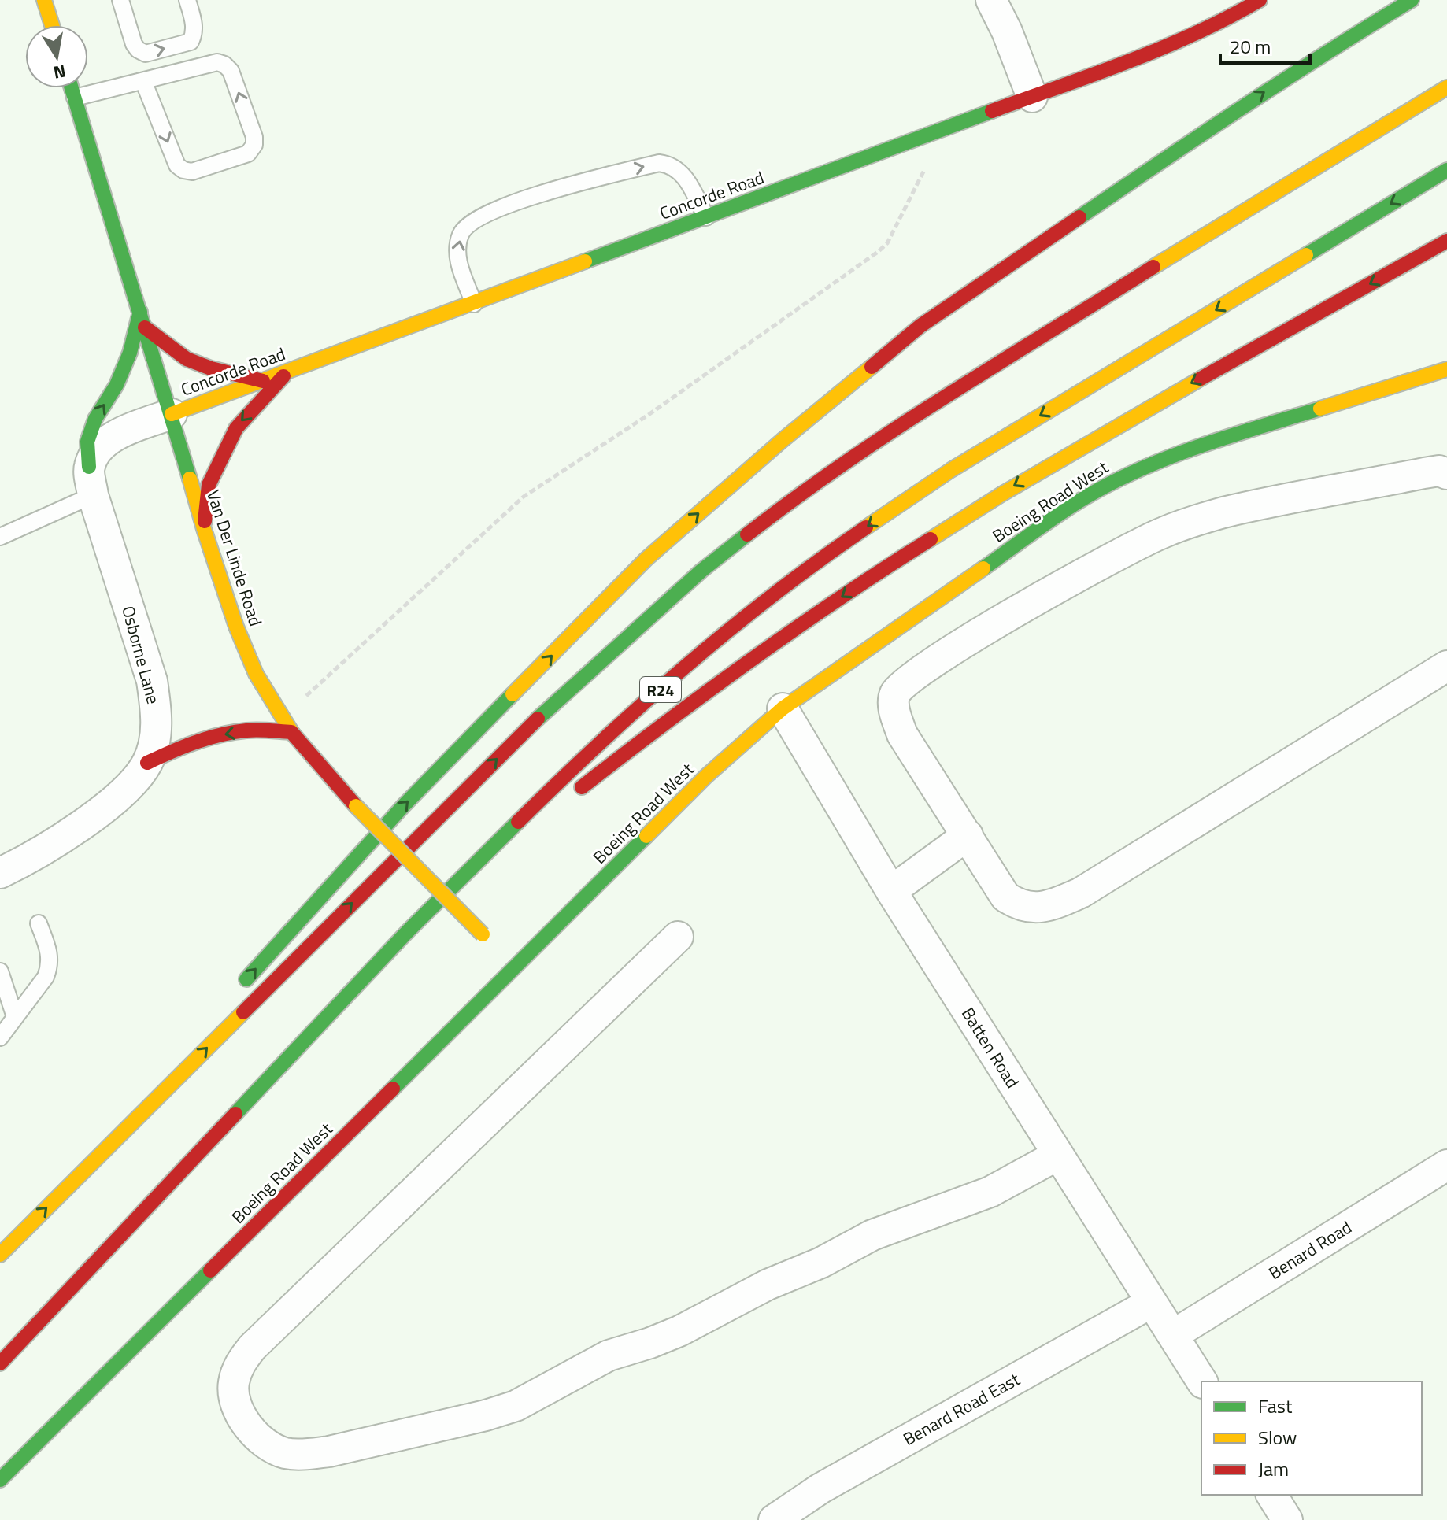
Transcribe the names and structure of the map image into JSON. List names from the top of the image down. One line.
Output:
{"streets":{"main road":["Concorde Road","Boeing Road West","Van Der Linde Road","R24"],"street":["Osborne Lane","Batten Road","Benard Road","Benard Road East"]},"crossings":[["Concorde Road","Van Der Linde Road"],["Boeing Road West","Batten Road"],["Batten Road","Benard Road"],["Batten Road","Benard Road East"]],"legend":["Fast","Slow","Jam"],"scale_bar":"20 m","north":"bottom"}
